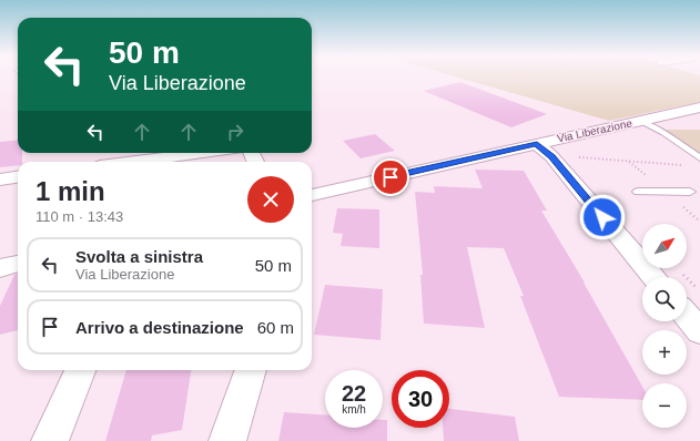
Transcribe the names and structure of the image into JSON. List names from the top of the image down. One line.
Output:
{"streets":{"street":["Via Liberazione"]},"north":"top right","page":{"turn":["50 m","Via Liberazione"],"heading":["1 min","110 m · 13:43"],"map_buttons":["+","−"],"list":[{"name":"Svolta a sinistra","note":"Via Liberazione","value":"50 m"},{"name":"Arrivo a destinazione","value":"60 m"}],"speed":"22 km/h","limit":"30"}}
